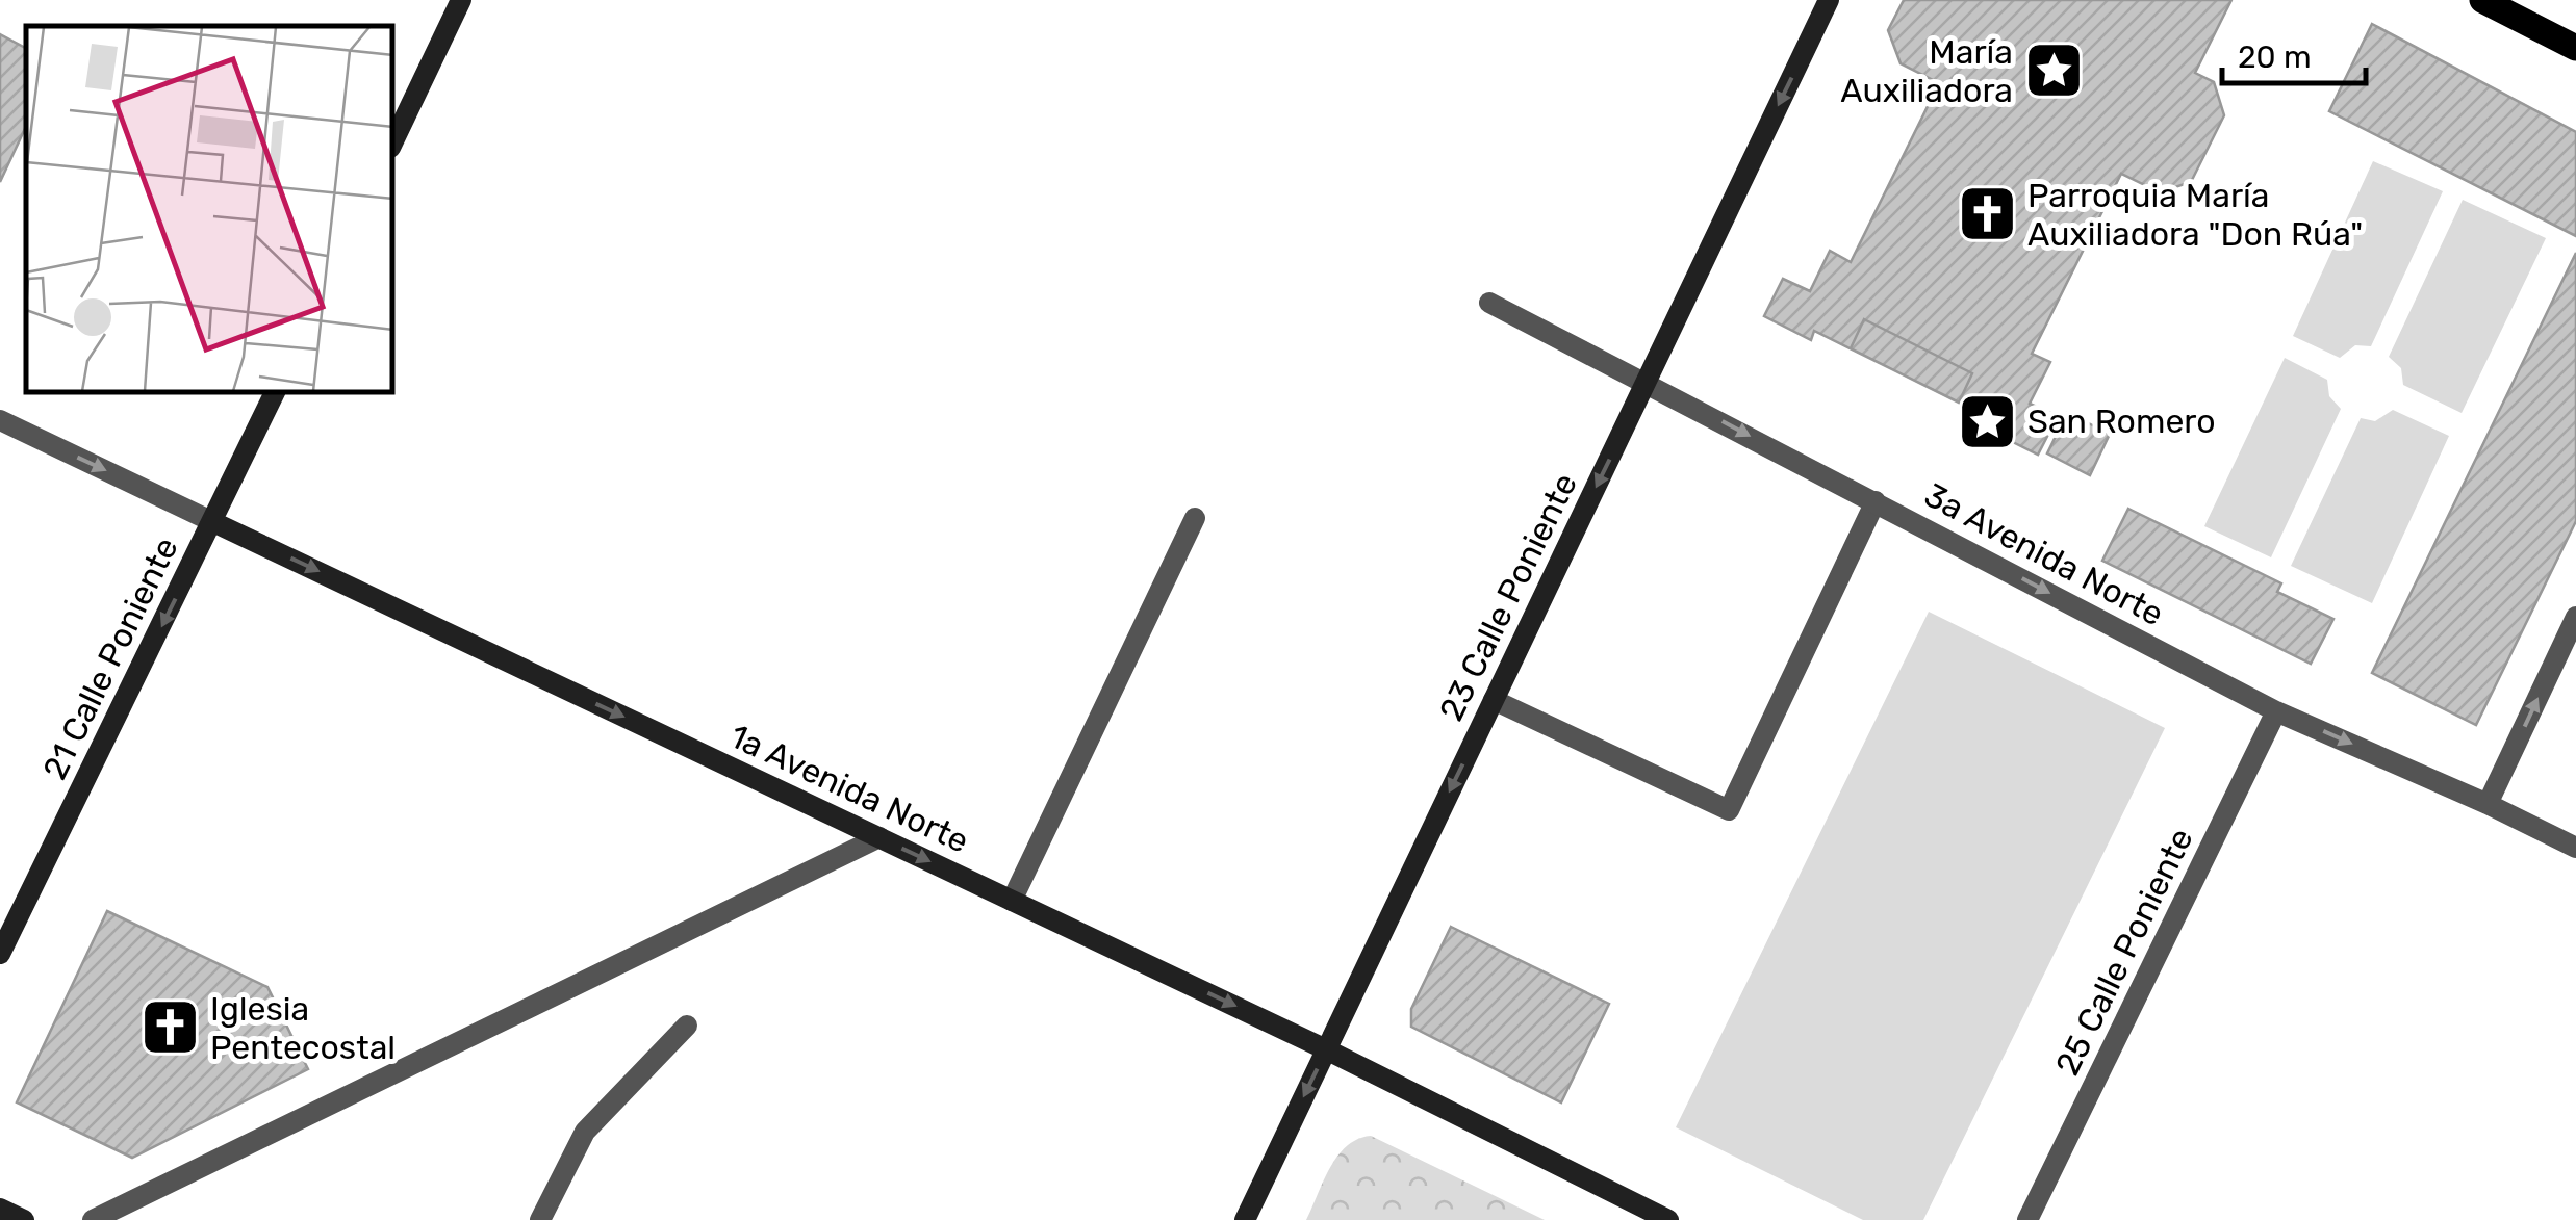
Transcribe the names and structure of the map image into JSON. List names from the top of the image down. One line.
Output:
{"streets":{"street":["3a Avenida Norte","23 Calle Poniente","21 Calle Poniente","1a Avenida Norte","25 Calle Poniente"]},"crossings":[["3a Avenida Norte","23 Calle Poniente"],["3a Avenida Norte","25 Calle Poniente"],["23 Calle Poniente","1a Avenida Norte"],["21 Calle Poniente","1a Avenida Norte"]],"one_way":["3a Avenida Norte","23 Calle Poniente","21 Calle Poniente","1a Avenida Norte"],"places":{"place":["María Auxiliadora","San Romero"],"church":["Parroquia María Auxiliadora \"Don Rúa\"","Iglesia Pentecostal"]},"scale_bar":"20 m"}
